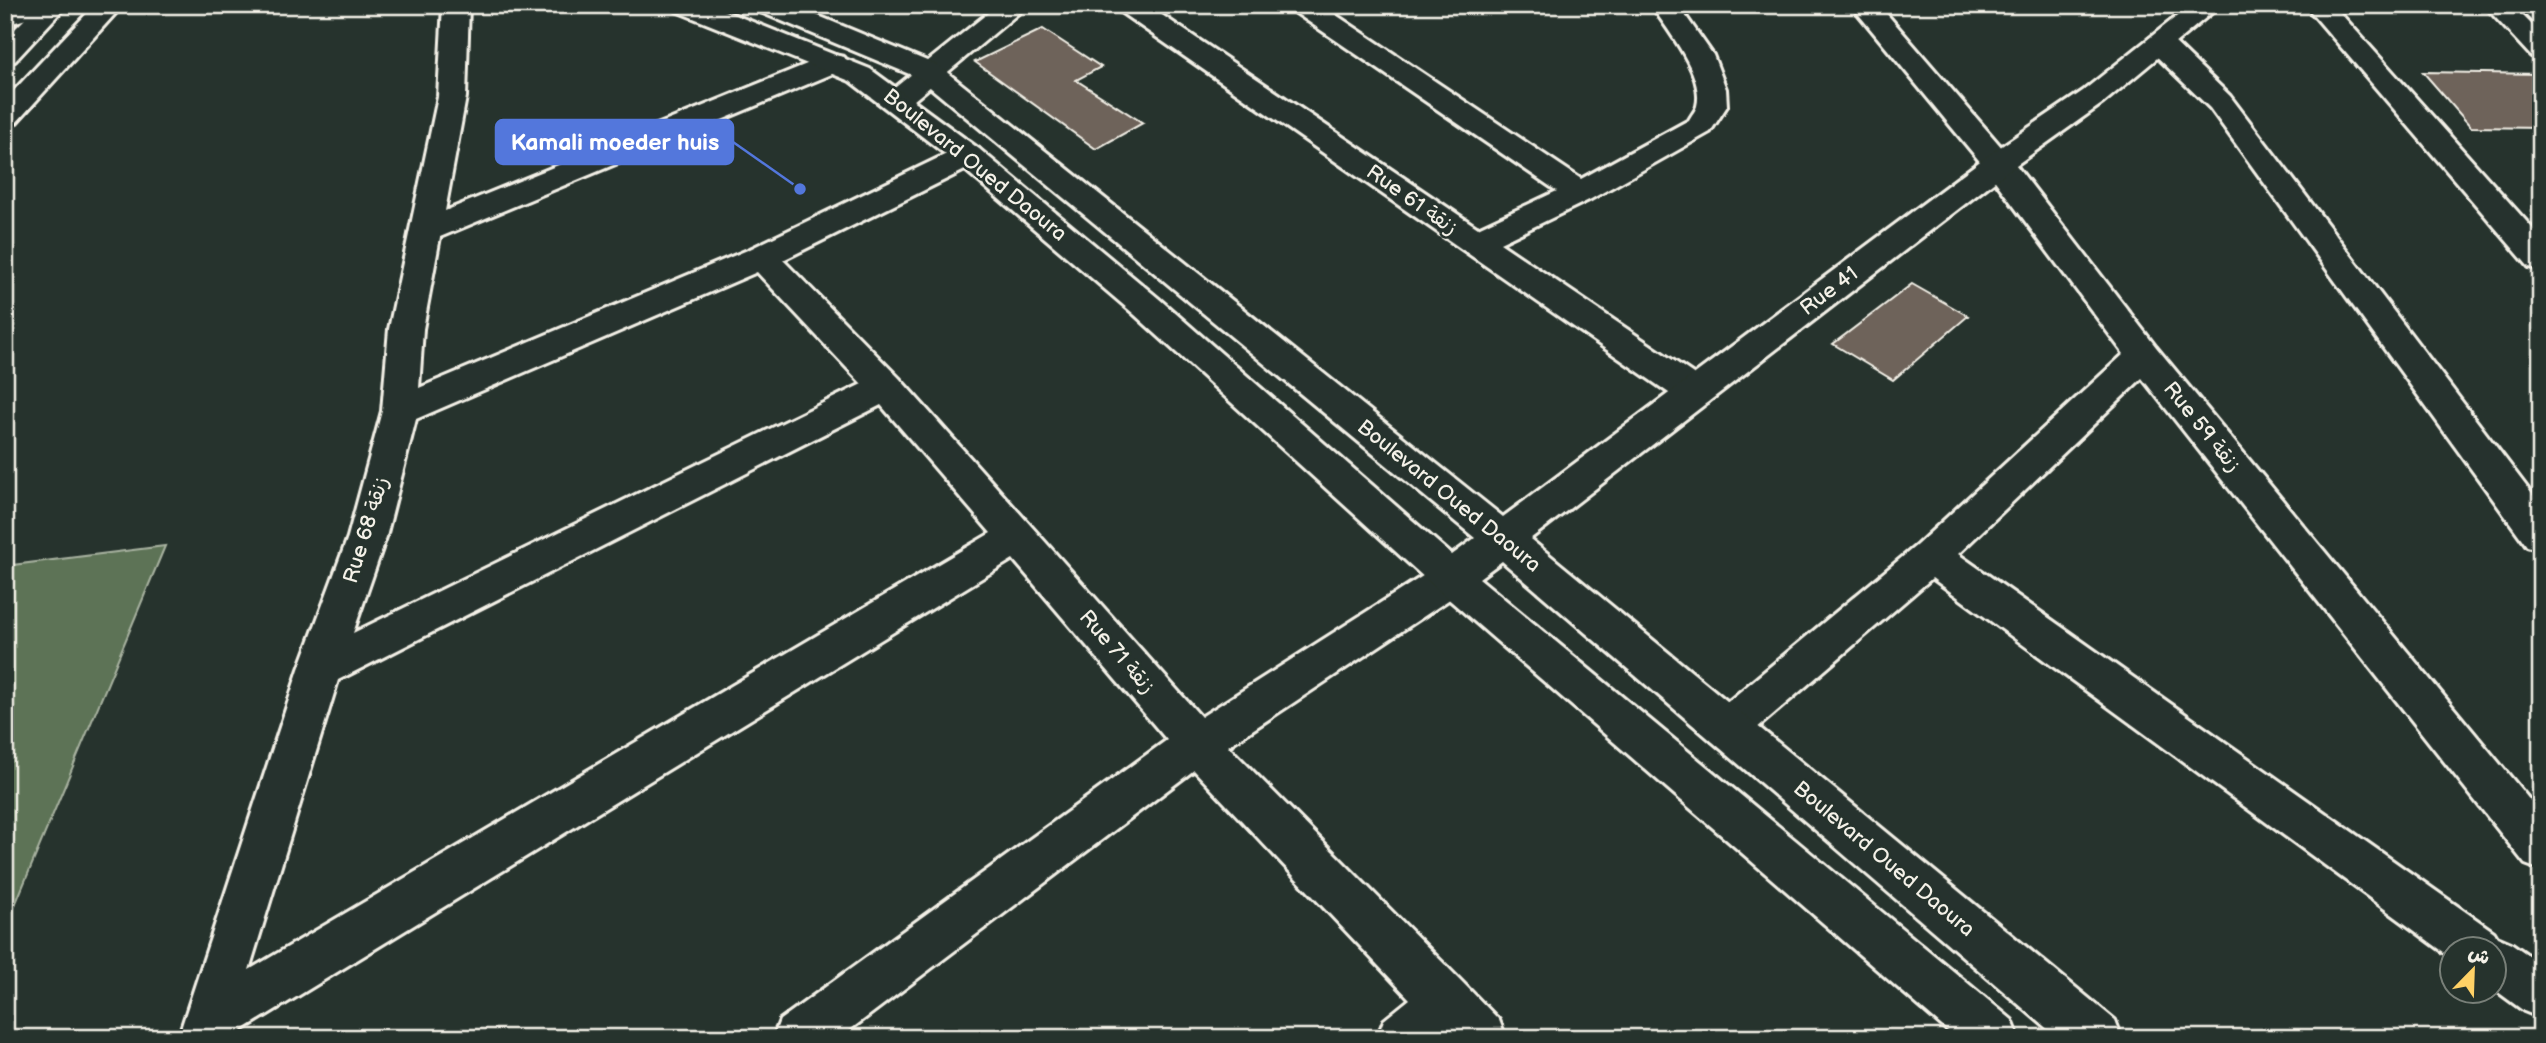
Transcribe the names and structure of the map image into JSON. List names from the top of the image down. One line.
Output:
{"streets":{"street":["Boulevard Oued Daoura","Rue 61 زنقة","Rue 41","Rue 59 زنقة","Rue 68 زنقة","Rue 71 زنقة"]},"crossings":[["Boulevard Oued Daoura","Rue 41"],["Rue 61 زنقة","Rue 41"],["Rue 41","Rue 59 زنقة"],["Rue 41","Rue 71 زنقة"]],"places":["Kamali moeder huis"],"north":"top right"}
